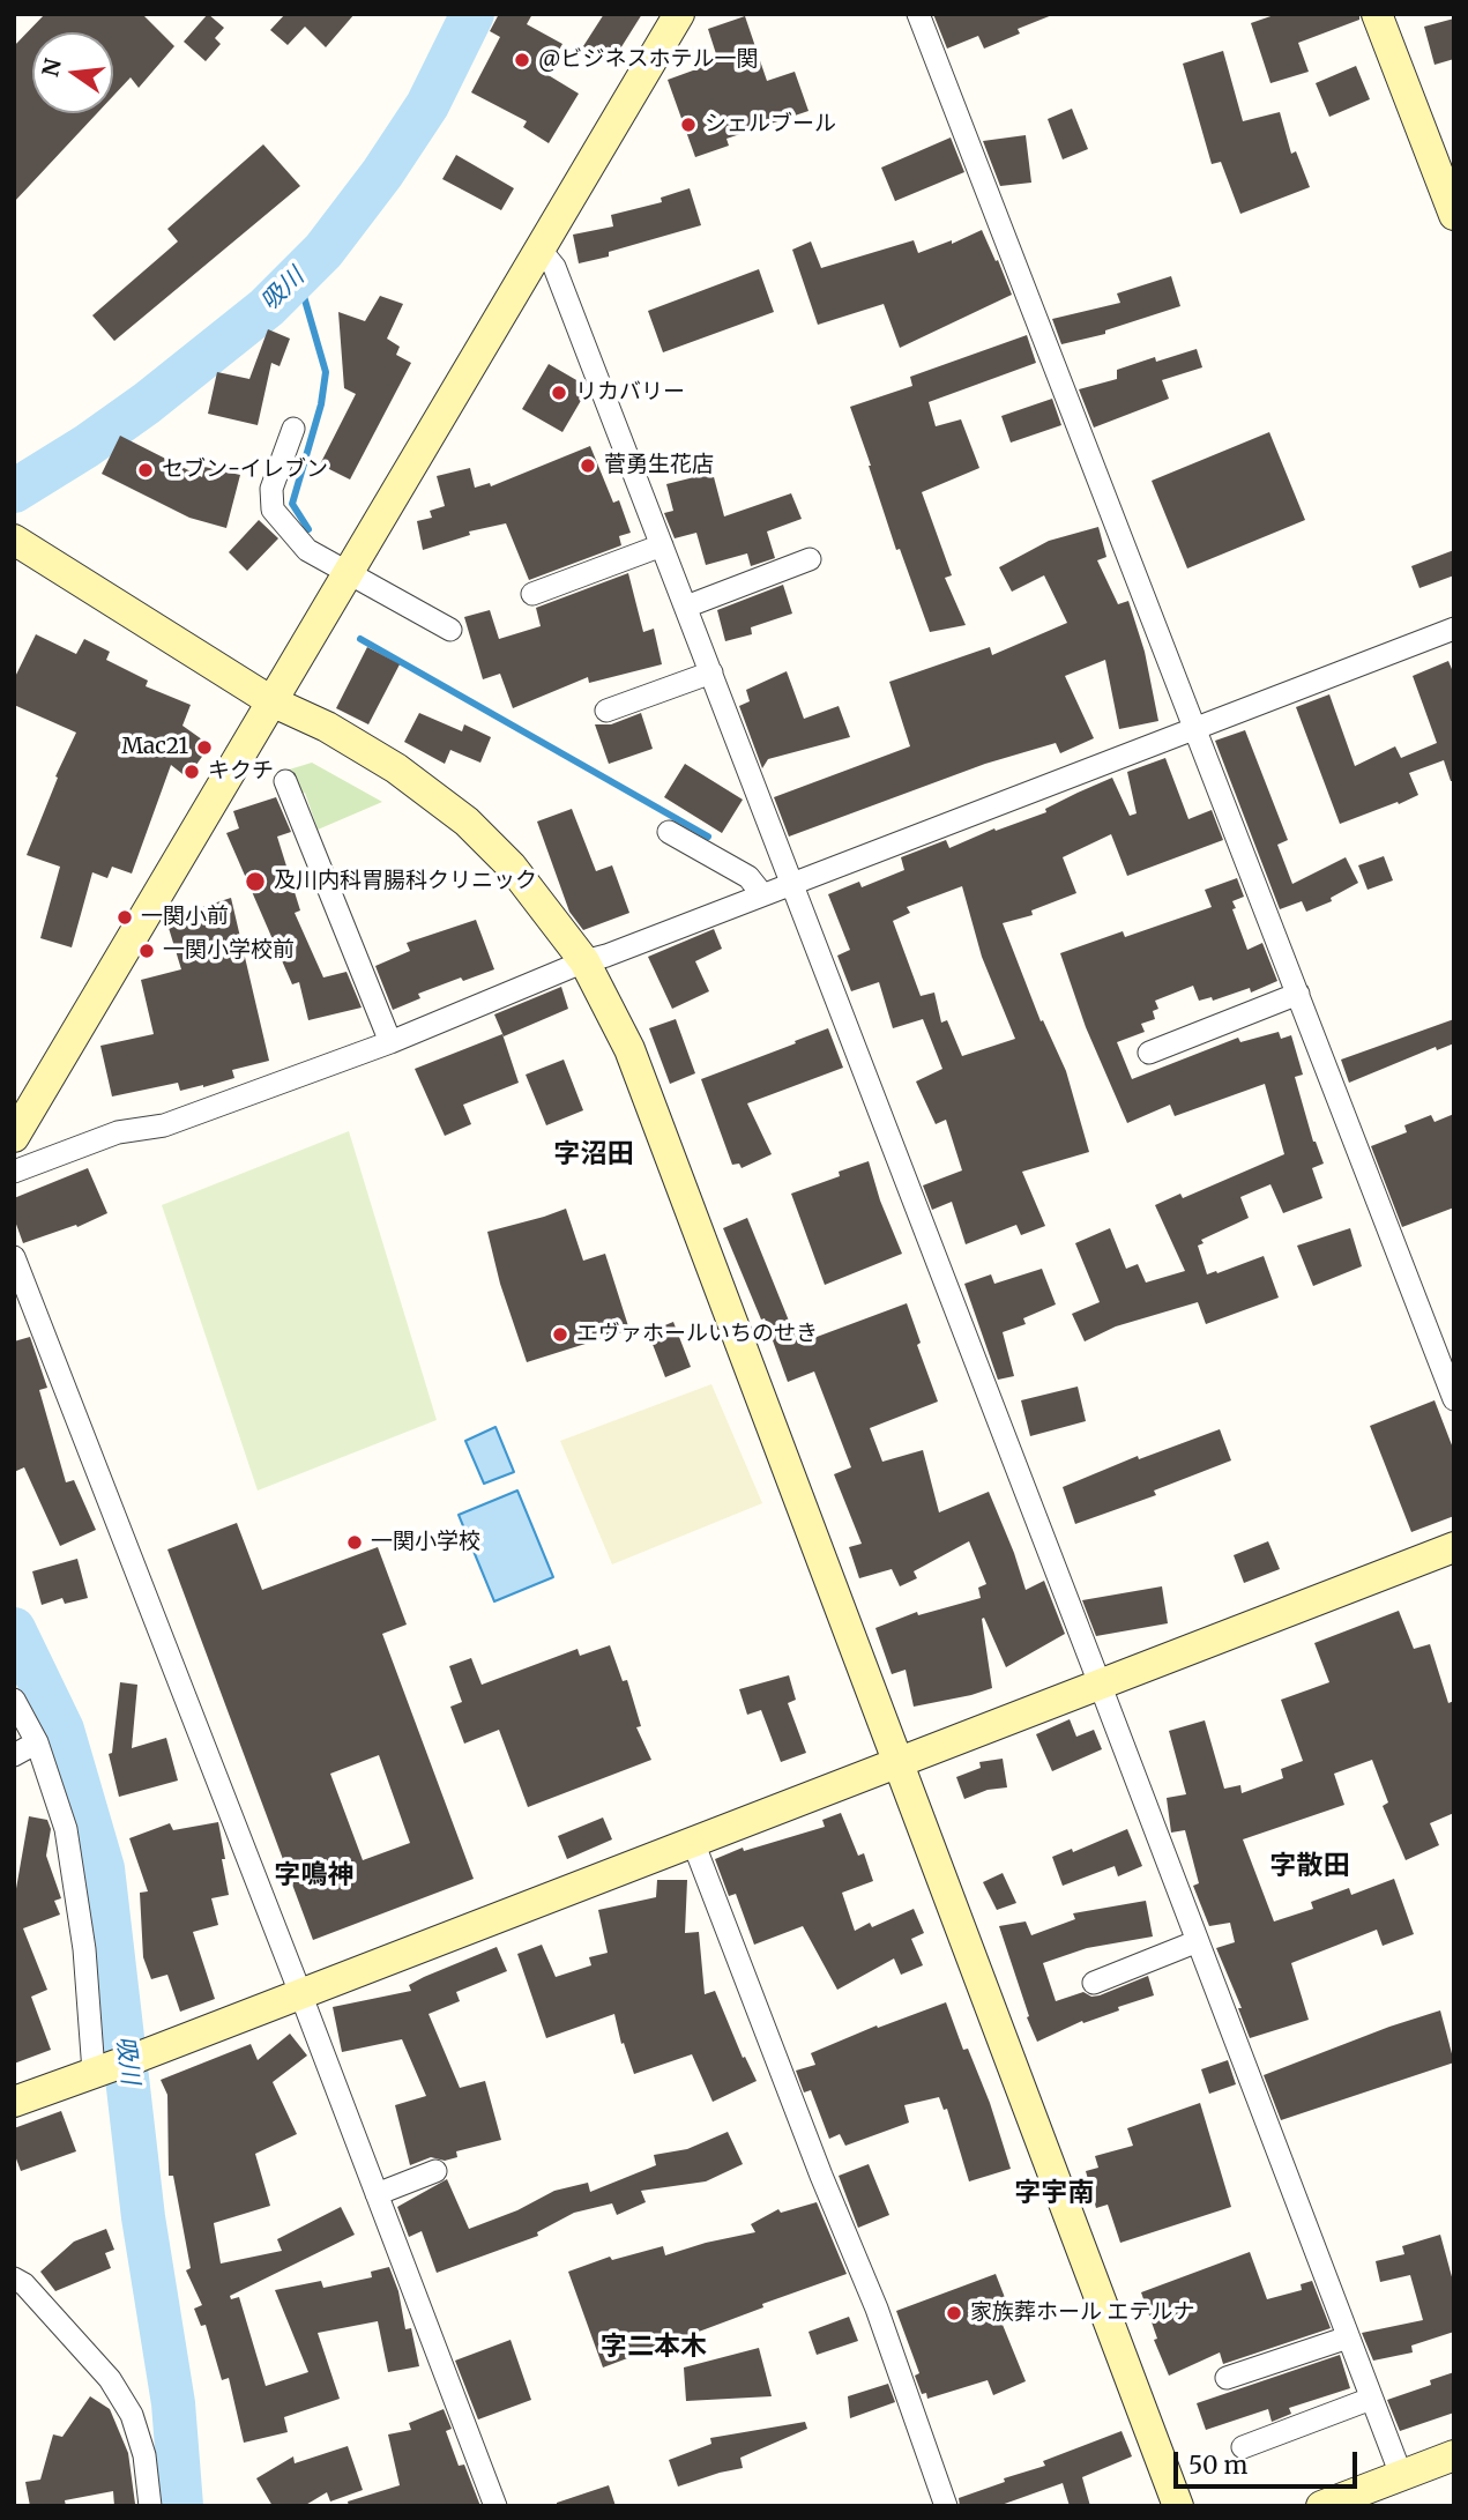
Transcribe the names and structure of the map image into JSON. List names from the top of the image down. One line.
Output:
{"districts":["字沼田","字散田","字鳴神","字宇南","字二本木"],"water":["吸川"],"places":["@ビジネスホテル一関","シェルブール","リカバリー","菅勇生花店","セブン-イレブン","Mac21","キクチ","及川内科胃腸科クリニック","一関小前","一関小学校前","エヴァホールいちのせき","一関小学校","家族葬ホール エテルナ"],"scale_bar":"50 m","north":"left"}
